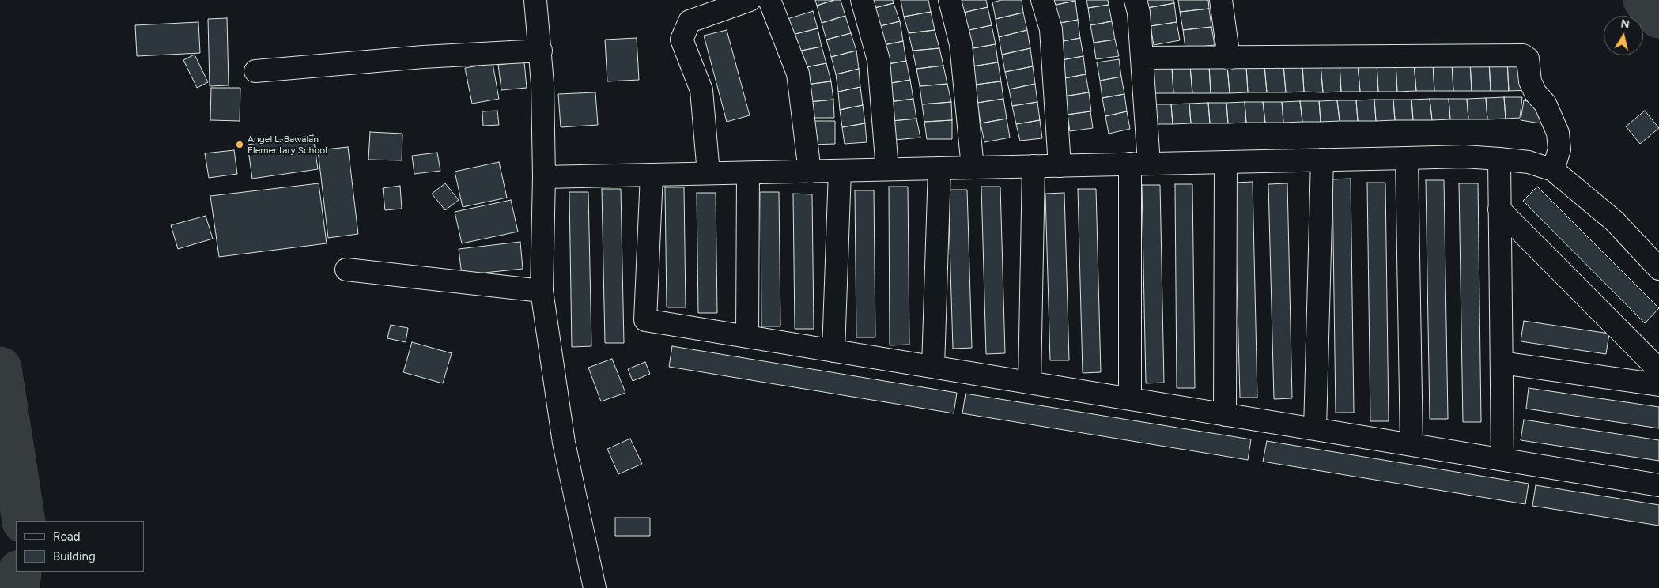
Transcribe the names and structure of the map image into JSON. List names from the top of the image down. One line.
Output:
{"places":["Angel L. Bawalan Elementary School"],"legend":["Road","Building"],"north":"top"}
